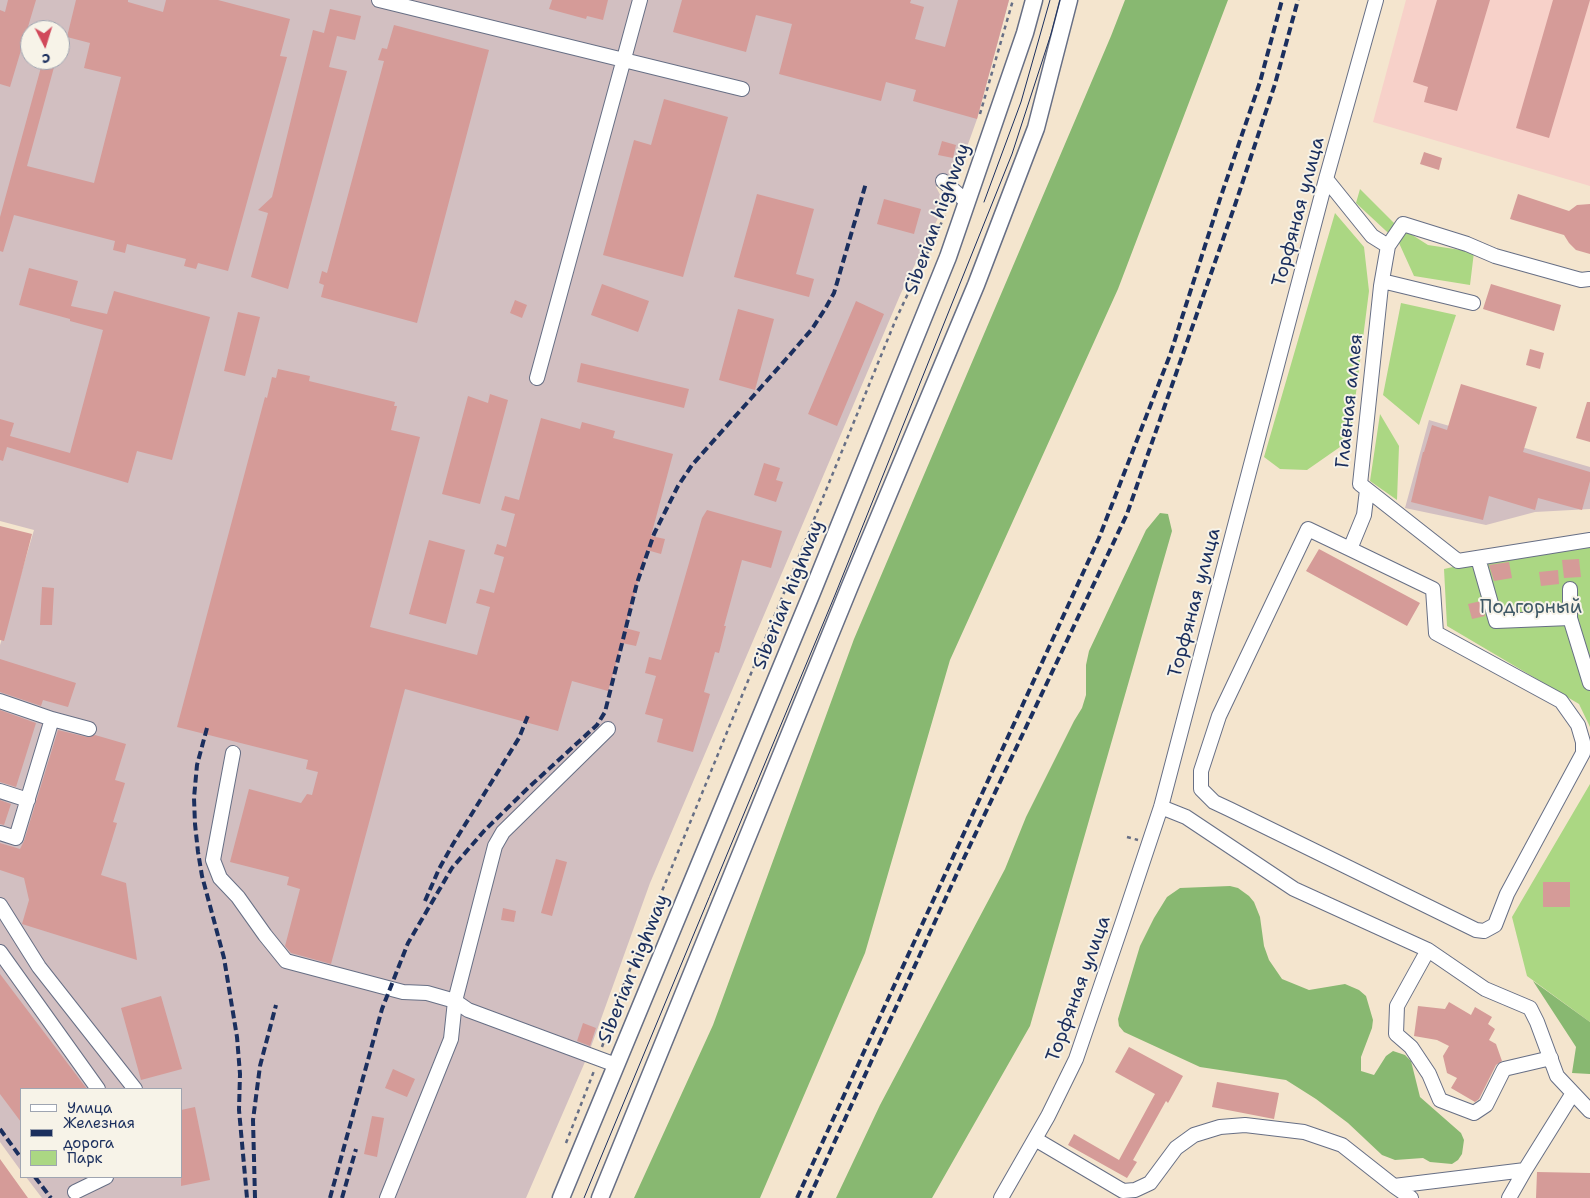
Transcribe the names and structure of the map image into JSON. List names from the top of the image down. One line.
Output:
{"streets":{"main road":["Siberian highway"],"street":["Торфяная улица","Главная аллея"]},"parks":["Подгорный"],"legend":["Улица","Железная дорога","Парк"],"north":"bottom"}
